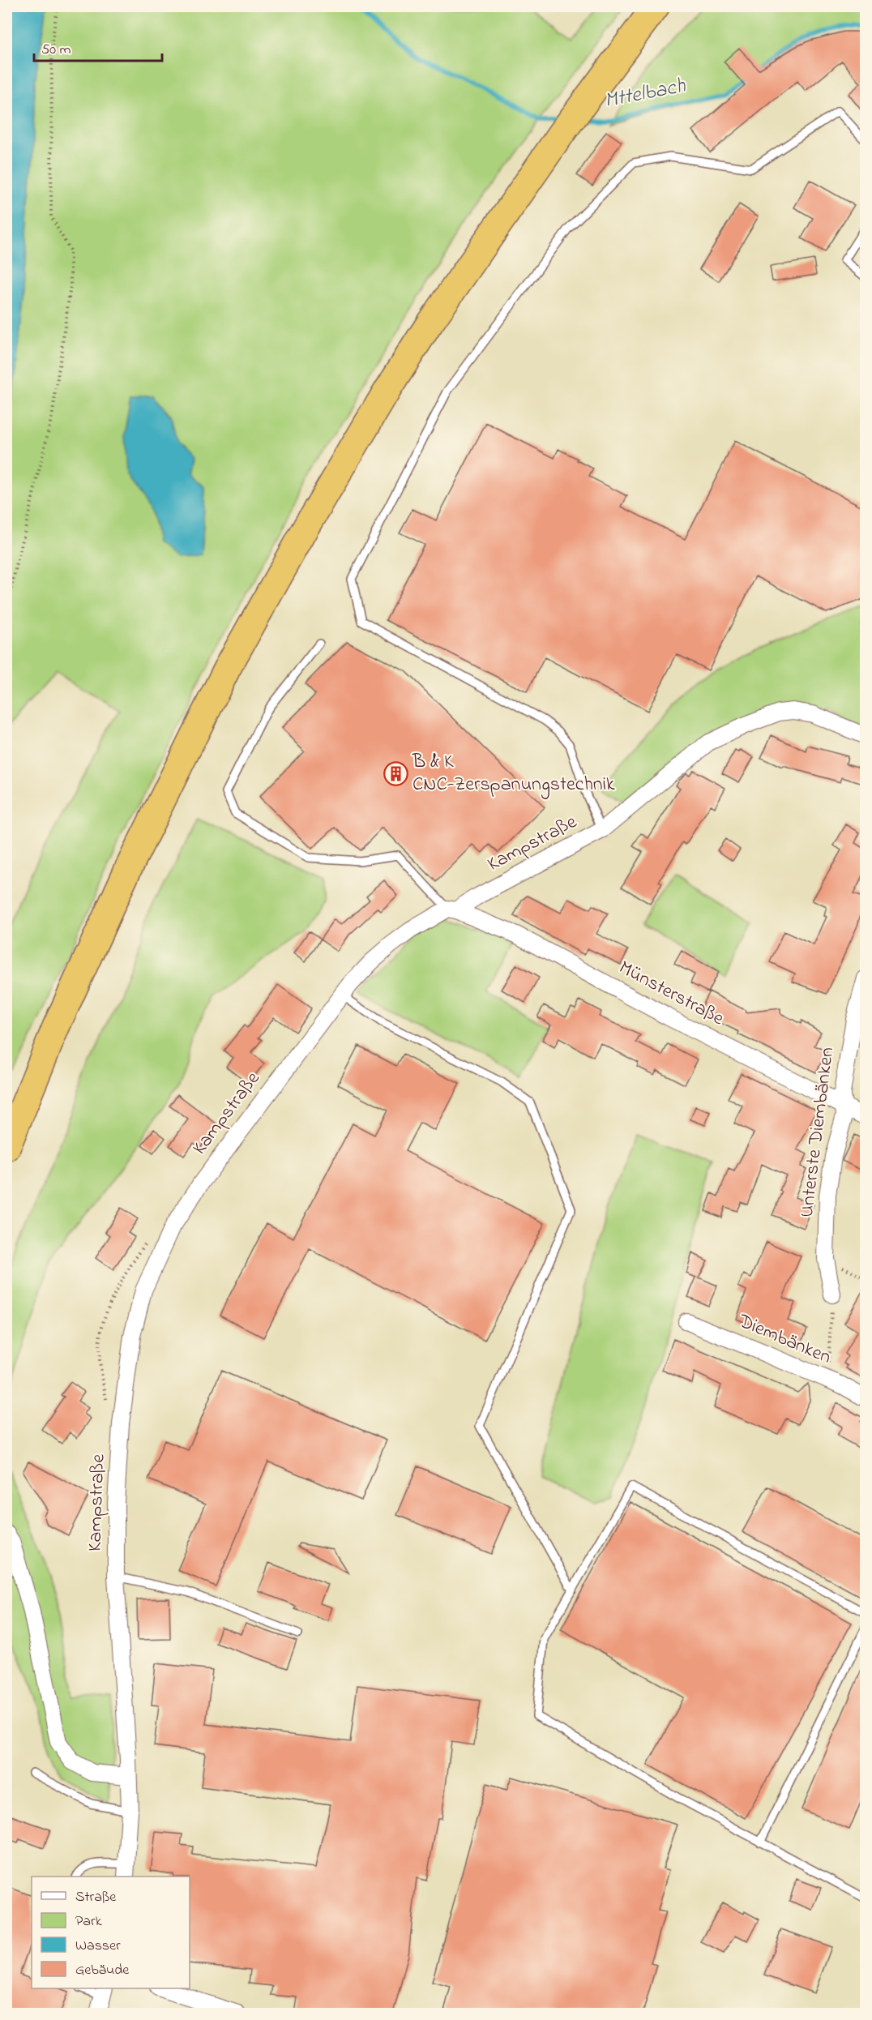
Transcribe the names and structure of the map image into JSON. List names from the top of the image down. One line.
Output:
{"streets":{"street":["Kampstraße","Münsterstraße","Unterste Diembänken","Diembänken"]},"crossings":[["Kampstraße","Münsterstraße"],["Münsterstraße","Unterste Diembänken"]],"water":["Mttelbach"],"places":{"building":["B & K CNC-Zerspanungstechnik"]},"legend":["Straße","Park","Wasser","Gebäude"],"scale_bar":"50 m"}
